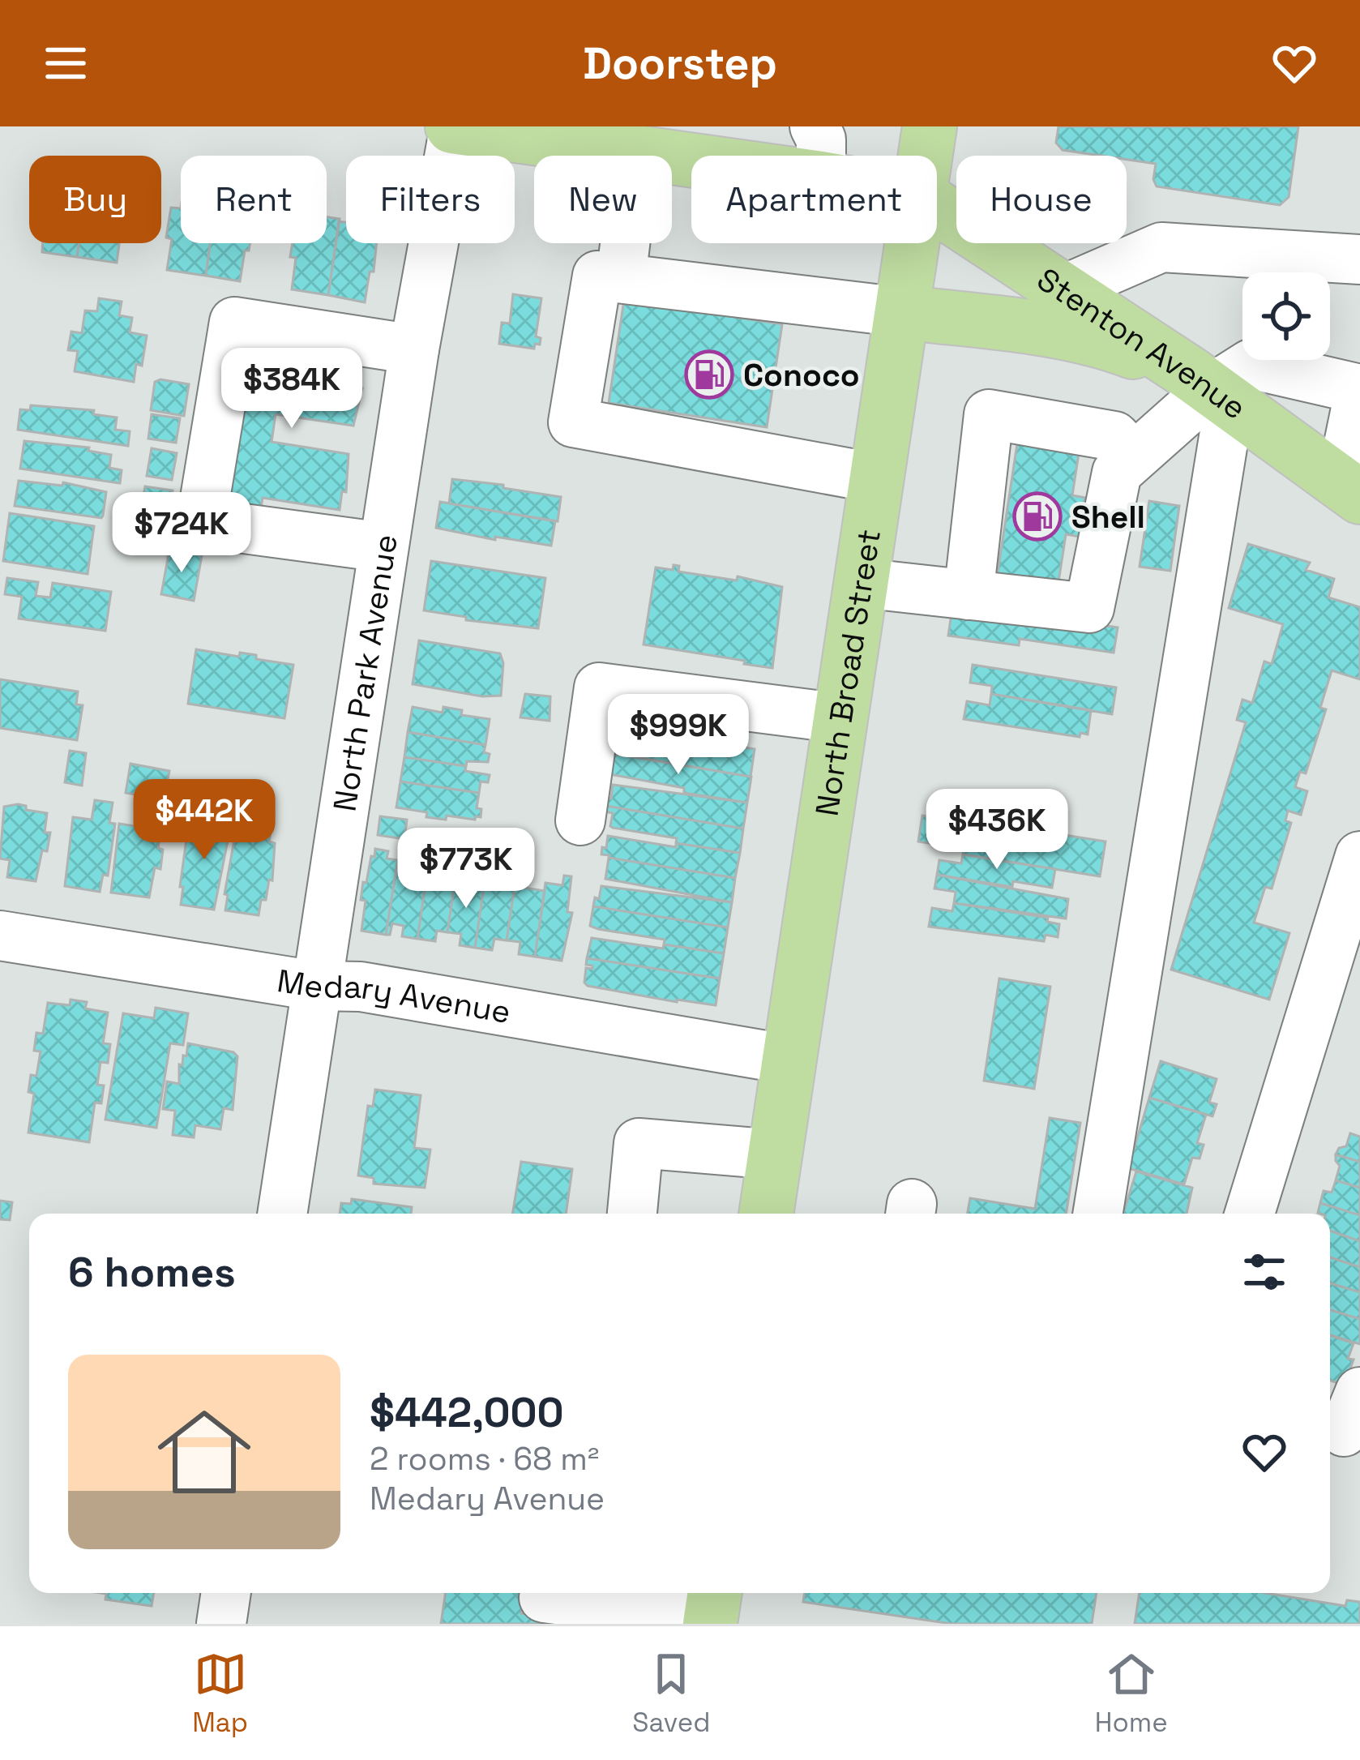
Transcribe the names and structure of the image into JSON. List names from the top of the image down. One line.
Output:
{"streets":{"main road":["Stenton Avenue","North Broad Street"],"street":["North Park Avenue","Medary Avenue"]},"crossings":[["North Park Avenue","Medary Avenue"],["North Broad Street","Medary Avenue"]],"places":{"fuel station":["Conoco","Shell"]},"page":{"header":"Doorstep","chip":["Buy","Rent","Filters","New","Apartment","House"],"price":["$384K","$724K","$999K","$442K","$436K","$773K"],"heading":"6 homes","list":[{"name":"$442,000","note":"2 rooms · 68 m² · Medary Avenue"}],"tabs":["Map","Saved","Home"]}}
